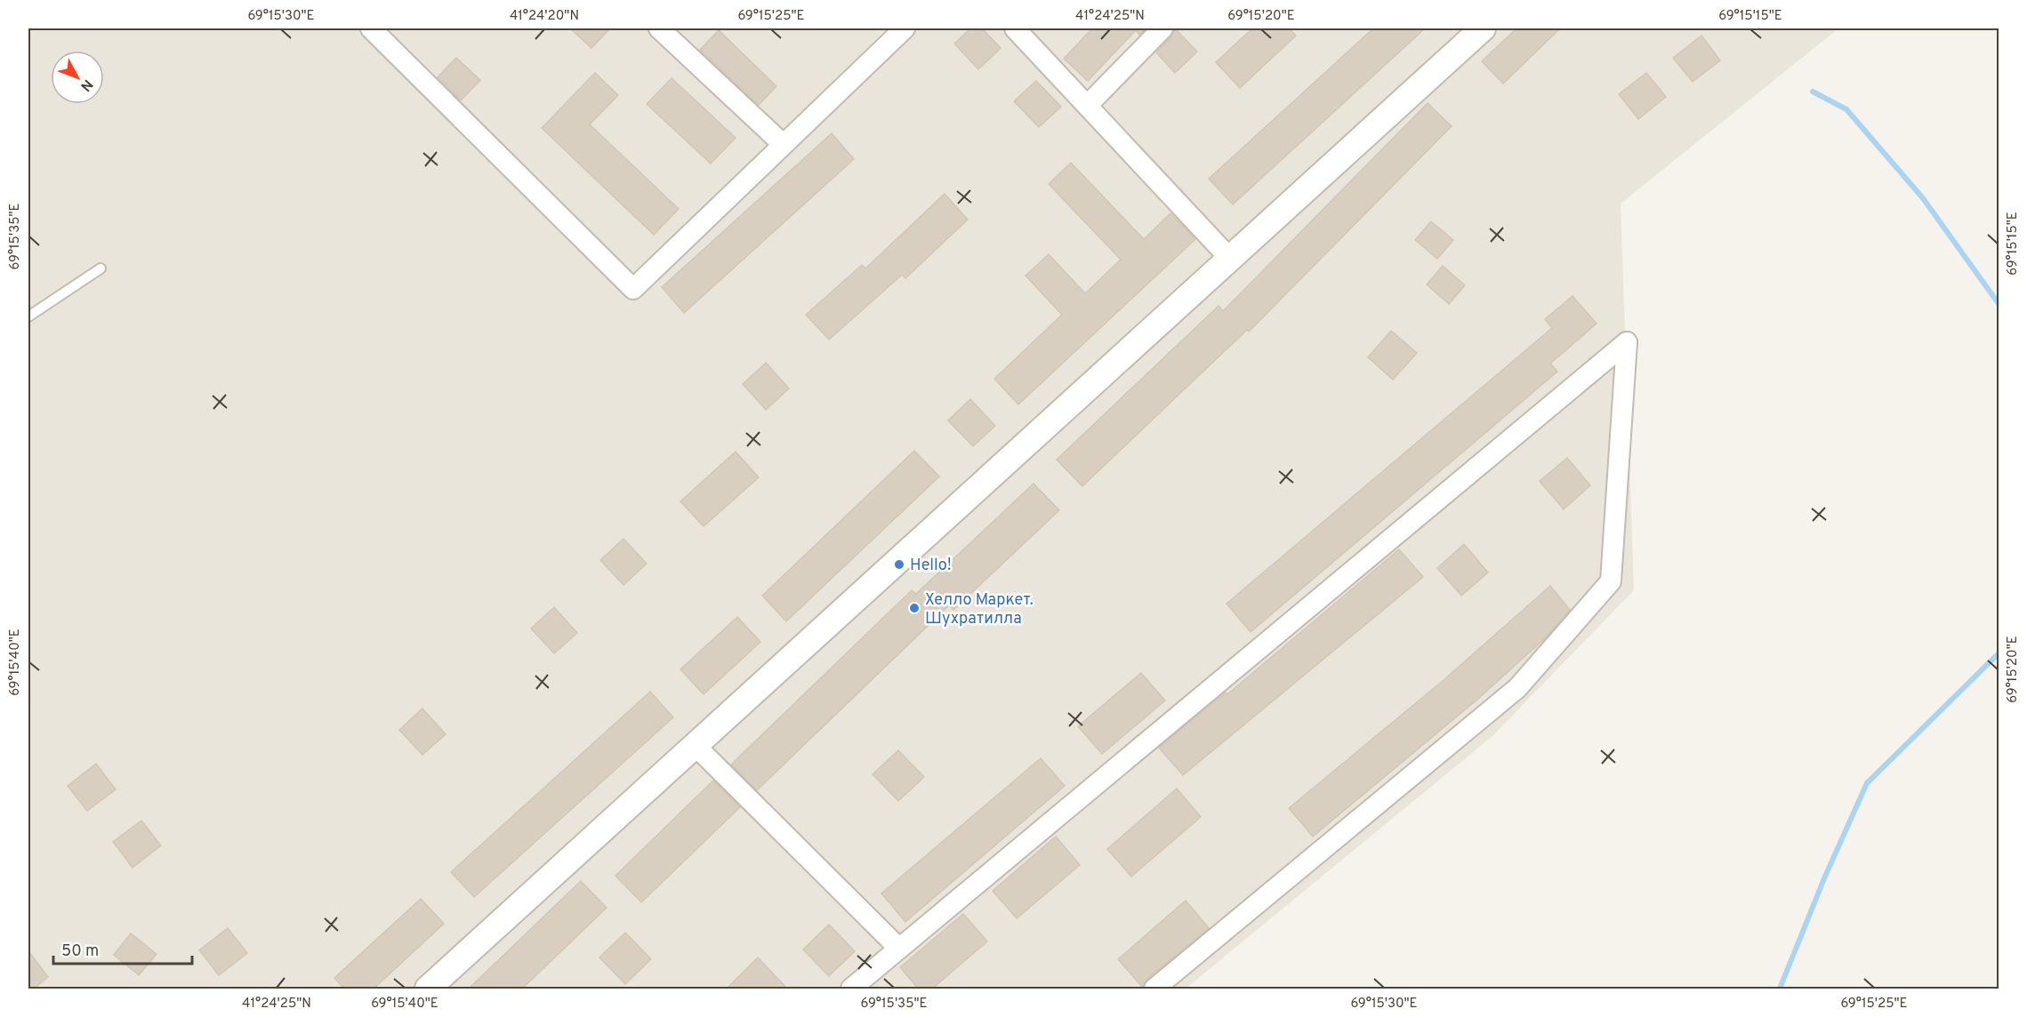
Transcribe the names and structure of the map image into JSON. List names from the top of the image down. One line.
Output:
{"places":["Hello!","Хелло Маркет. Шухратилла"],"scale_bar":"50 m","north":"bottom right","coordinates":["69°15'30\"E","41°24'20\"N","69°15'25\"E","41°24'25\"N","69°15'20\"E","69°15'15\"E","69°15'35\"E","69°15'40\"E"]}
